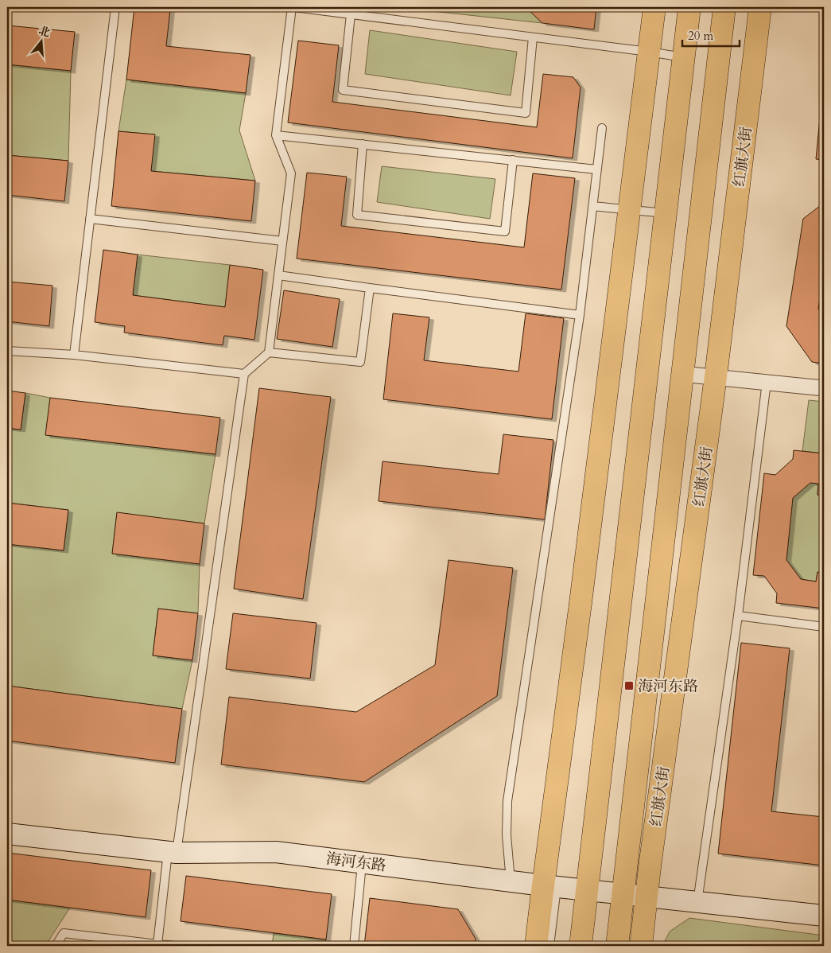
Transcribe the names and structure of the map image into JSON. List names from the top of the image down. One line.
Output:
{"streets":{"main road":["红旗大街"],"street":["海河东路"]},"crossings":[["红旗大街","海河东路"]],"places":{"transit":["海河东路"]},"scale_bar":"20 m","north":"top"}
